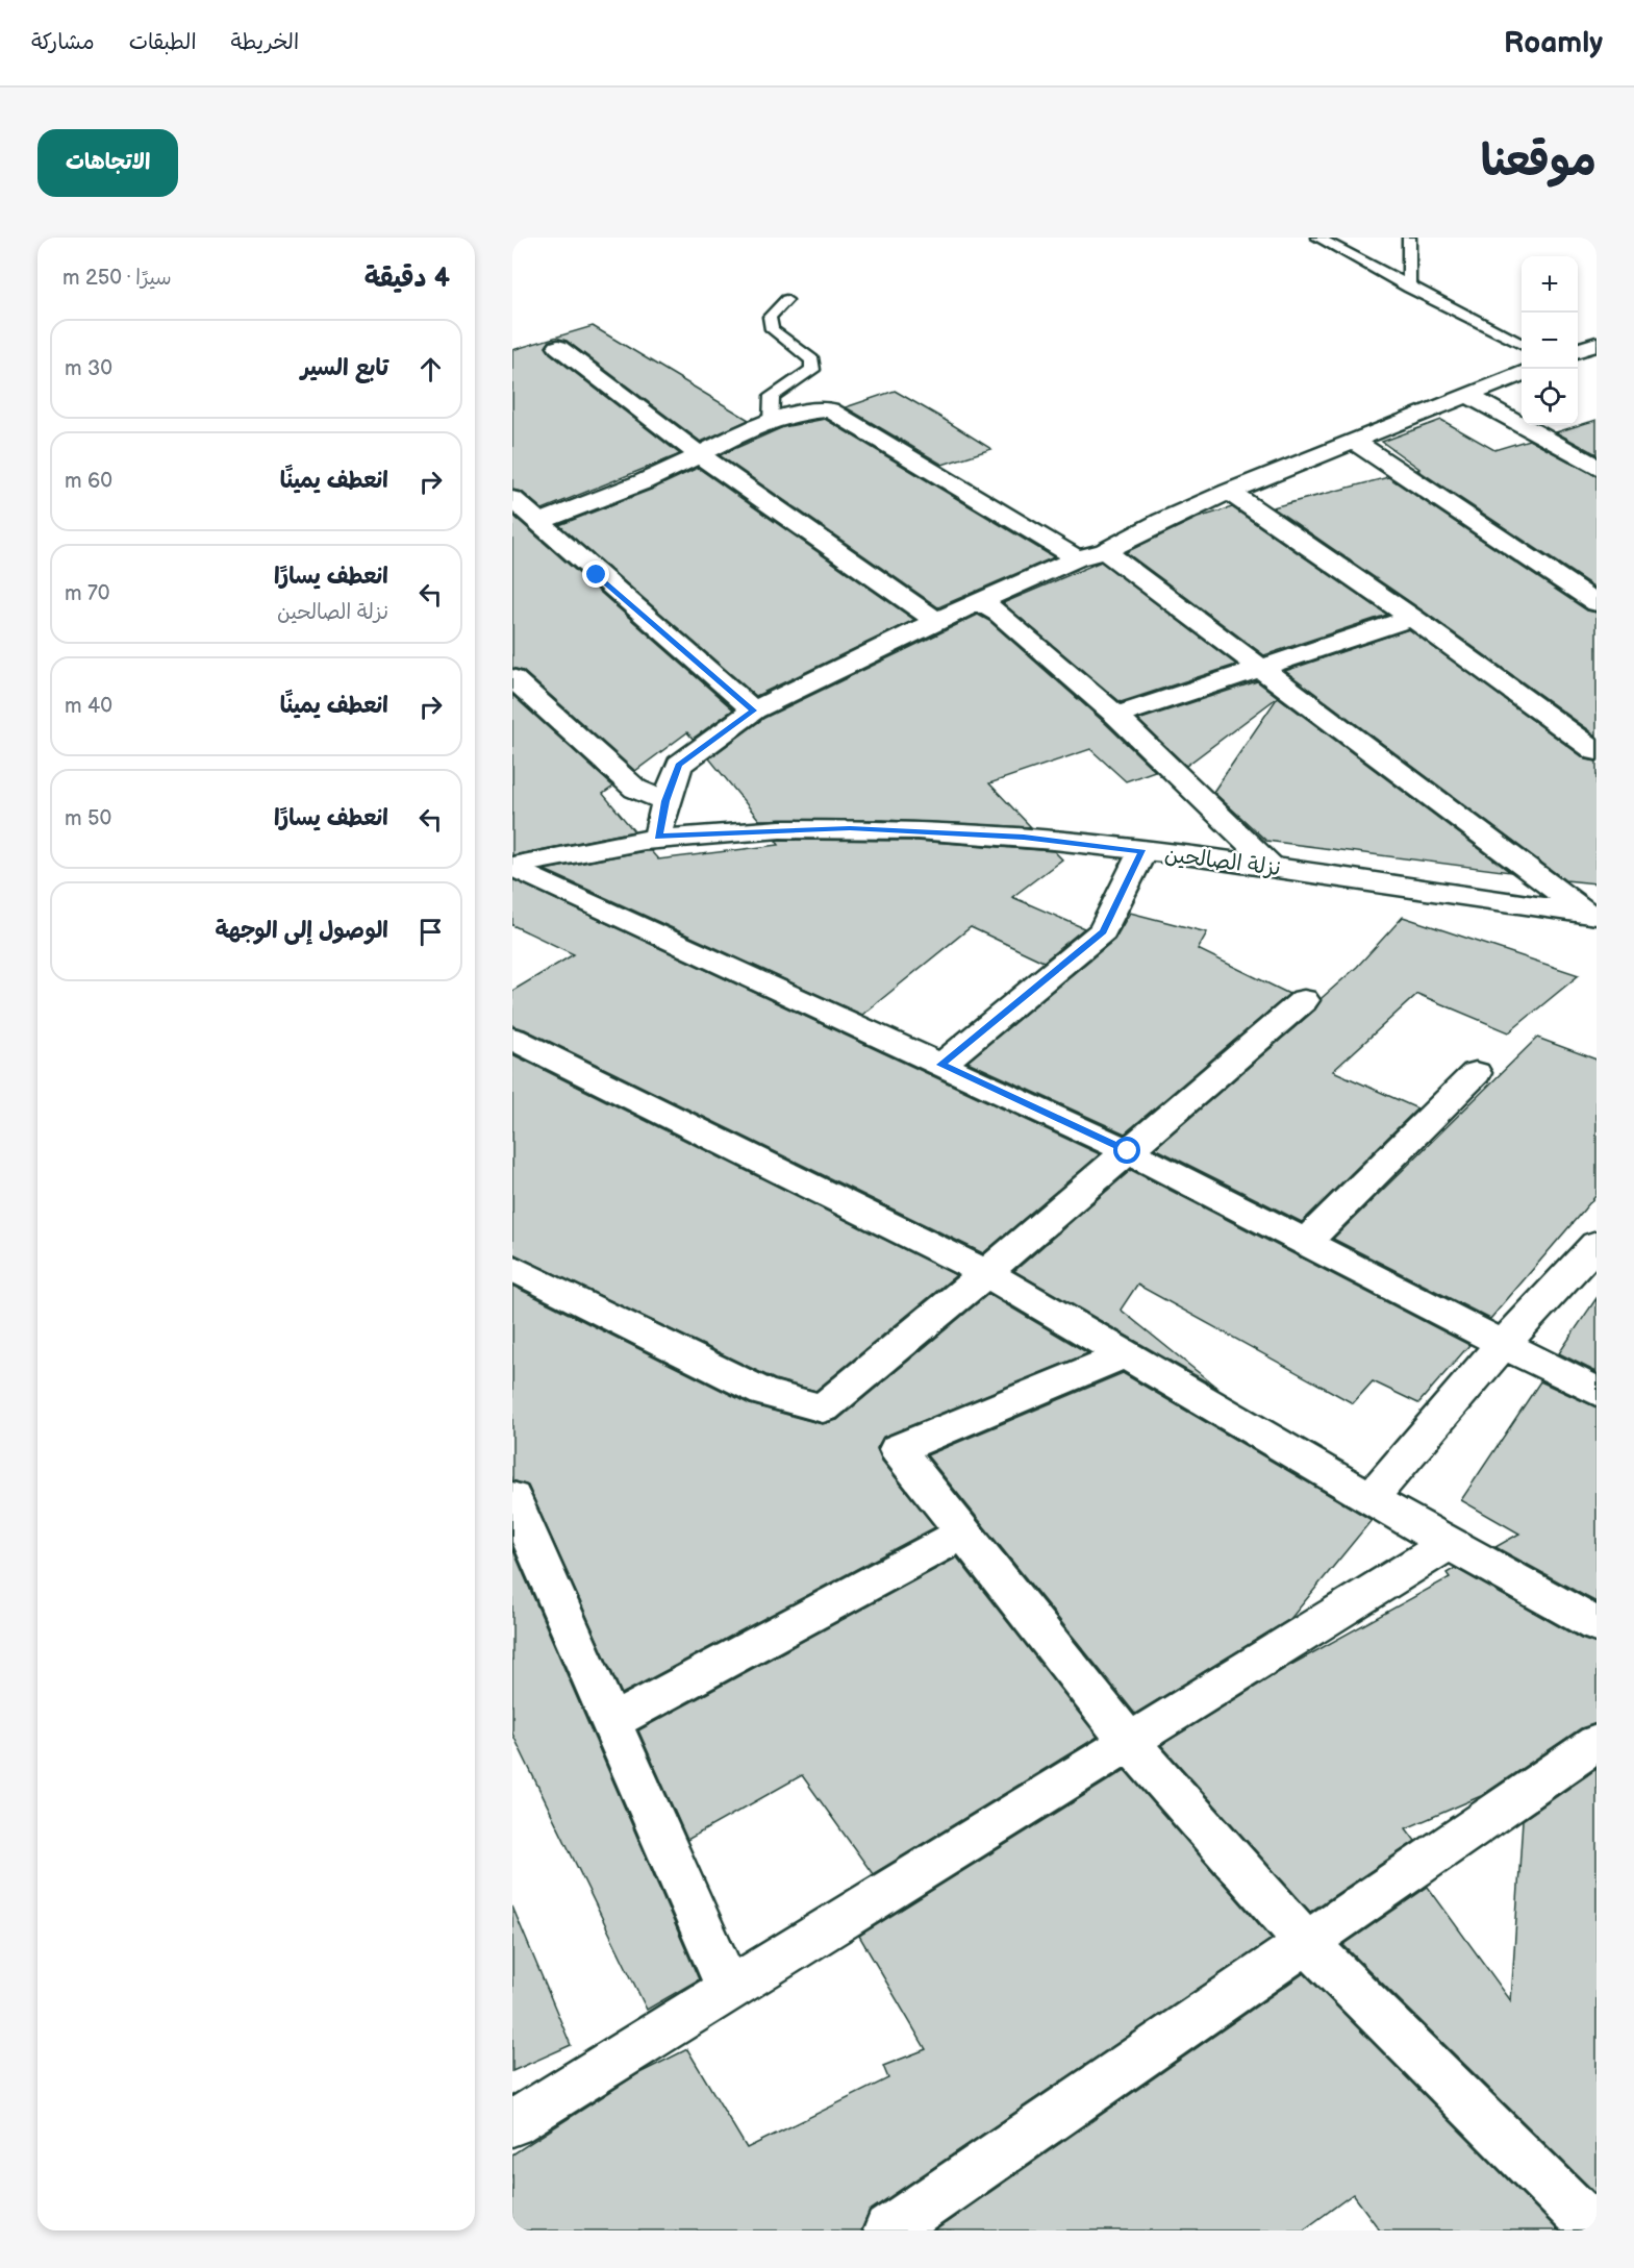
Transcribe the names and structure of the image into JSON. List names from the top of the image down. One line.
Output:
{"streets":{"street":["نزلة الصالحين"]},"page":{"header":"Roamly","nav":["الخريطة","الطبقات","مشاركة"],"title":"موقعنا","buttons":"الاتجاهات","heading":["4 دقيقة","سيرًا · 250 m"],"map_buttons":["+","−"],"list":[["تابع السير","30 m"],["انعطف يمينًا","60 m"],["انعطف يسارًا","نزلة الصالحين","70 m"],["انعطف يمينًا","40 m"],["انعطف يسارًا","50 m"],"الوصول إلى الوجهة"]}}
